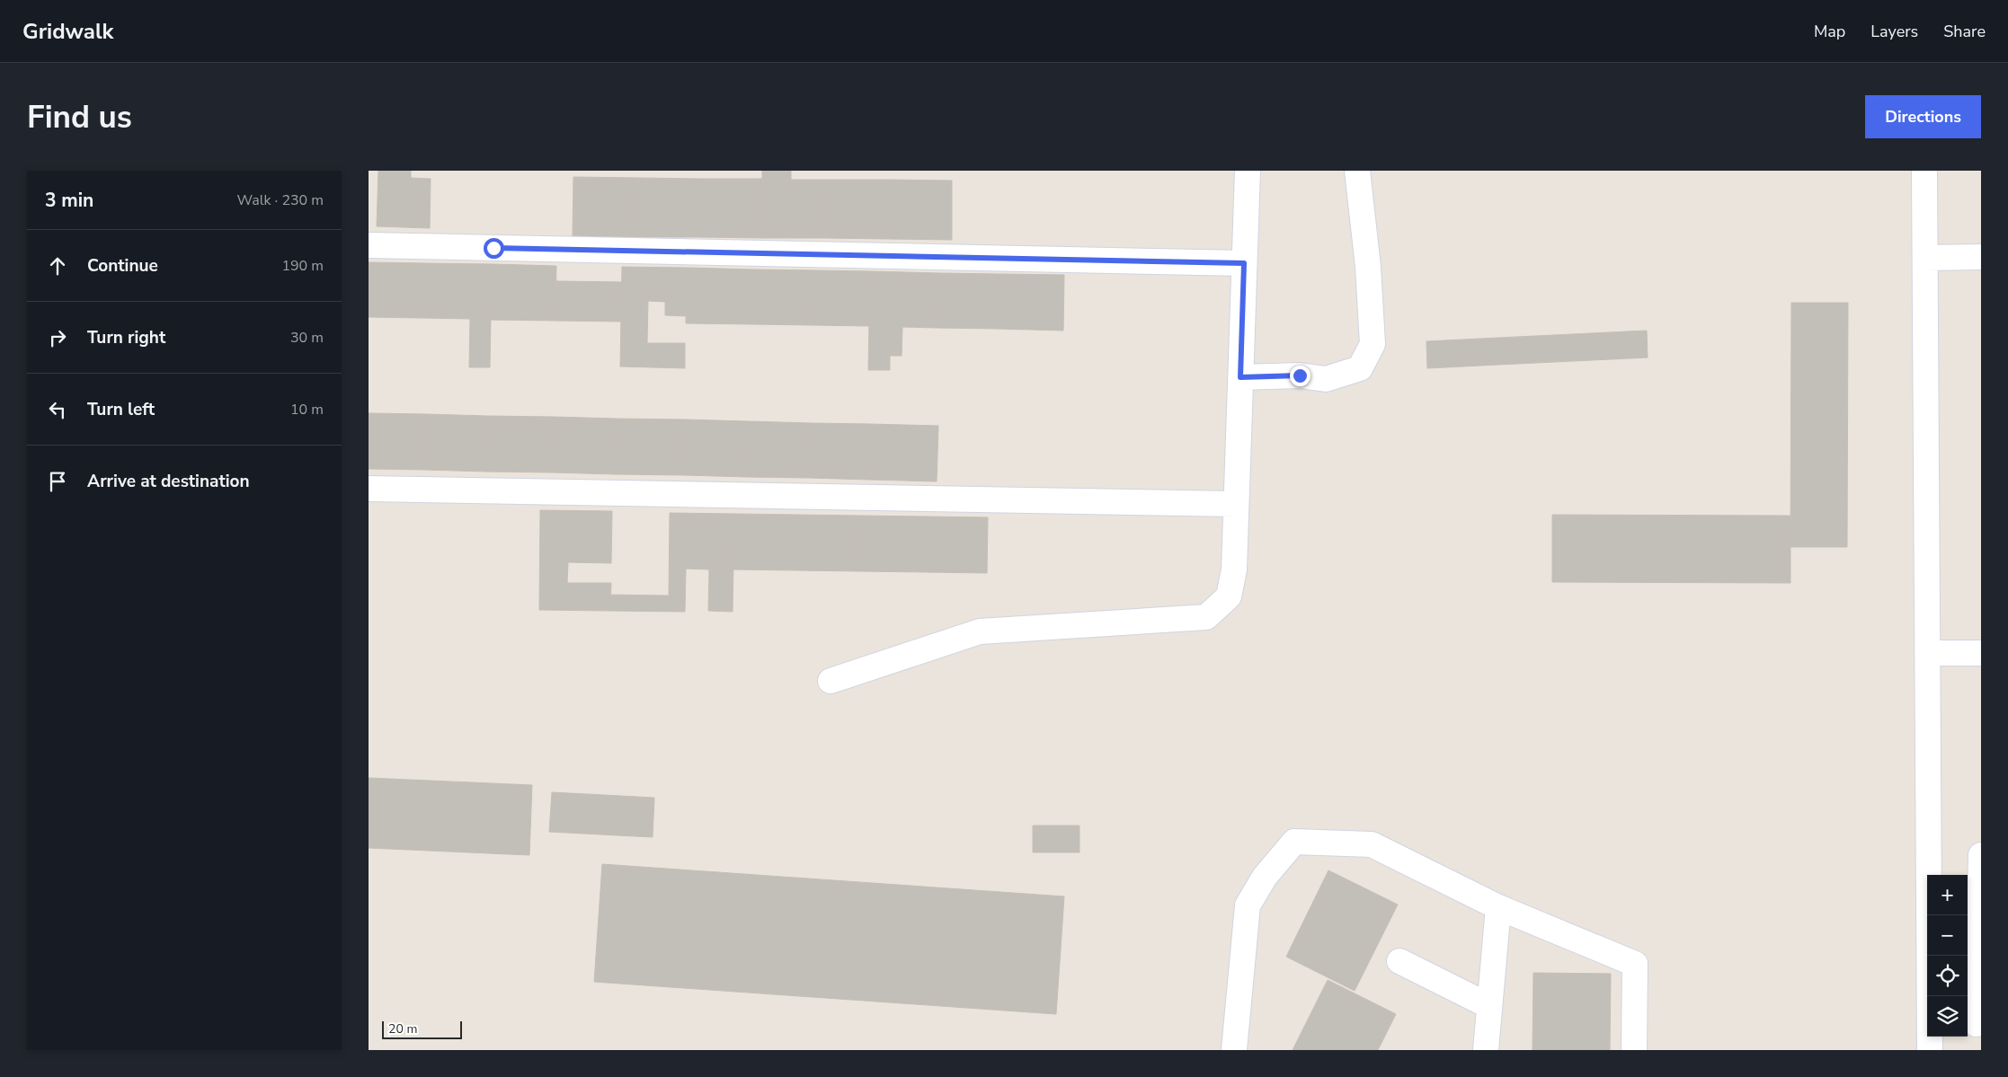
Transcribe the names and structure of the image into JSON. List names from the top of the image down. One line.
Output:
{"scale_bar":"20 m","page":{"header":"Gridwalk","nav":["Map","Layers","Share"],"buttons":"Directions","title":"Find us","heading":["3 min","Walk · 230 m"],"list":[["Continue","190 m"],["Turn right","30 m"],["Turn left","10 m"],"Arrive at destination"],"map_buttons":["+","−"],"scale":"20 m"}}
